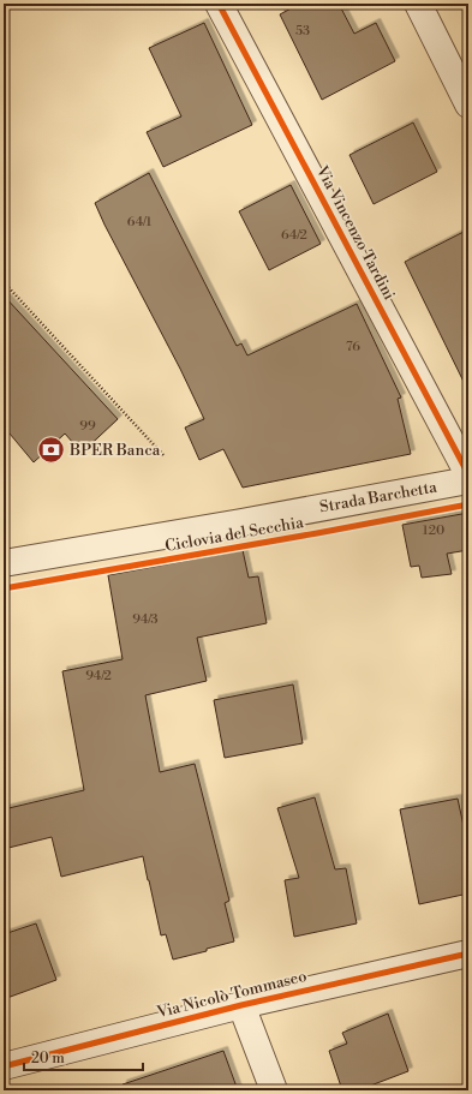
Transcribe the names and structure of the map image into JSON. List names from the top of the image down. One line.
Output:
{"streets":{"street":["Via Vincenzo Tardini","Strada Barchetta","Via Nicolò Tommaseo"],"cycle path":["Ciclovia del Secchia"]},"places":{"bank":["BPER Banca"]},"house_numbers":["53","64/1","64/2","76","99","120","94/3","94/2"],"scale_bar":"20 m"}
